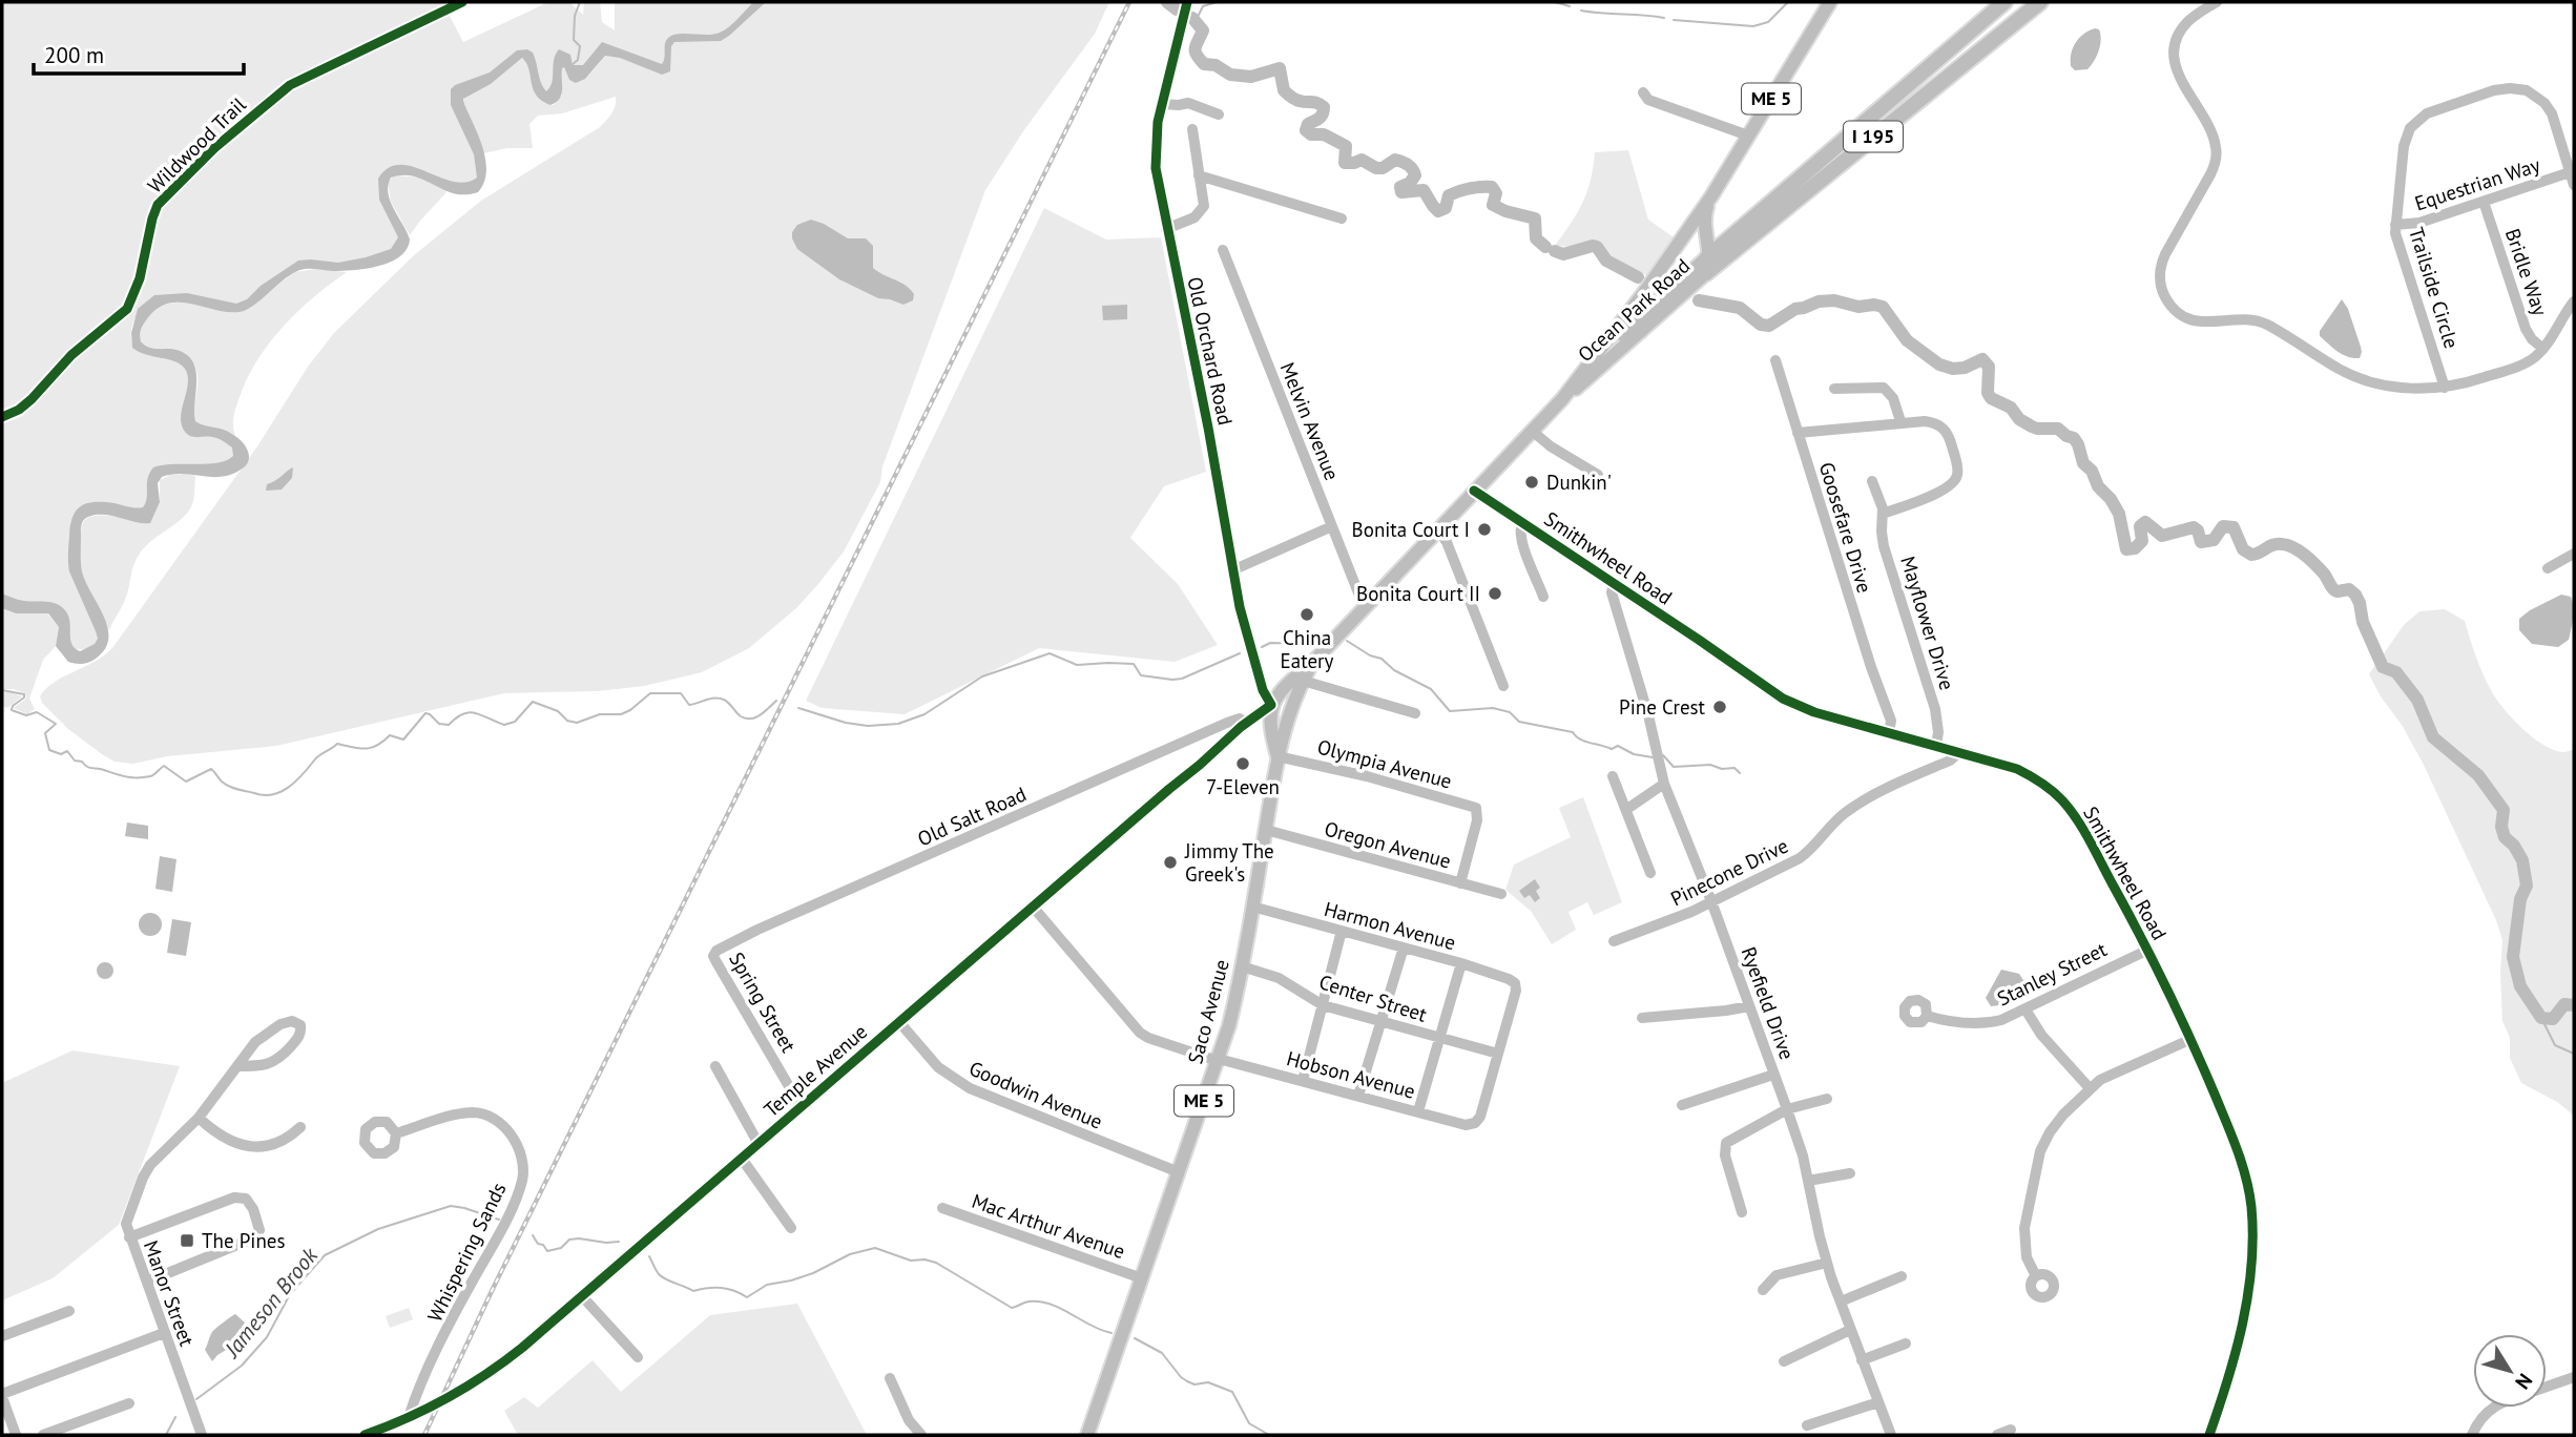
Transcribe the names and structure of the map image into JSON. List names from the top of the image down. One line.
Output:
{"streets":{"highway":["I 195"],"main road":["ME 5","Ocean Park Road","Saco Avenue"],"street":["Equestrian Way","Bridle Way","Trailside Circle","Old Orchard Road","Melvin Avenue","Goosefare Drive","Smithwheel Road","Mayflower Drive","Olympia Avenue","Old Salt Road","Oregon Avenue","Pinecone Drive","Harmon Avenue","Stanley Street","Center Street","Spring Street","Ryefield Drive","Temple Avenue","Hobson Avenue","Goodwin Avenue","Mac Arthur Avenue","Whispering Sands","Manor Street"],"cycle path":["Wildwood Trail"]},"crossings":[["I 195","Ocean Park Road"],["Equestrian Way","Bridle Way"],["Equestrian Way","Trailside Circle"],["Ocean Park Road","Melvin Avenue"],["Ocean Park Road","Smithwheel Road"],["Ocean Park Road","Saco Avenue"],["Old Orchard Road","Saco Avenue"],["Old Orchard Road","Temple Avenue"],["Goosefare Drive","Smithwheel Road"],["Smithwheel Road","Mayflower Drive"],["Smithwheel Road","Pinecone Drive"],["Smithwheel Road","Stanley Street"],["Smithwheel Road","Ryefield Drive"],["Olympia Avenue","Oregon Avenue"],["Olympia Avenue","Saco Avenue"],["Old Salt Road","Spring Street"],["Old Salt Road","Temple Avenue"],["Oregon Avenue","Saco Avenue"],["Pinecone Drive","Ryefield Drive"],["Harmon Avenue","Center Street"],["Harmon Avenue","Saco Avenue"],["Harmon Avenue","Hobson Avenue"],["Center Street","Saco Avenue"],["Center Street","Hobson Avenue"],["Spring Street","Temple Avenue"],["Saco Avenue","Temple Avenue"],["Saco Avenue","Hobson Avenue"],["Saco Avenue","Goodwin Avenue"],["Saco Avenue","Mac Arthur Avenue"],["Temple Avenue","Hobson Avenue"],["Temple Avenue","Goodwin Avenue"],["Temple Avenue","Whispering Sands"]],"water":["Jameson Brook"],"places":{"other":["Dunkin'","Bonita Court I","Bonita Court II","China Eatery","Pine Crest","7-Eleven","Jimmy The Greek's"],"transit":["The Pines"]},"scale_bar":"200 m","north":"bottom right"}
